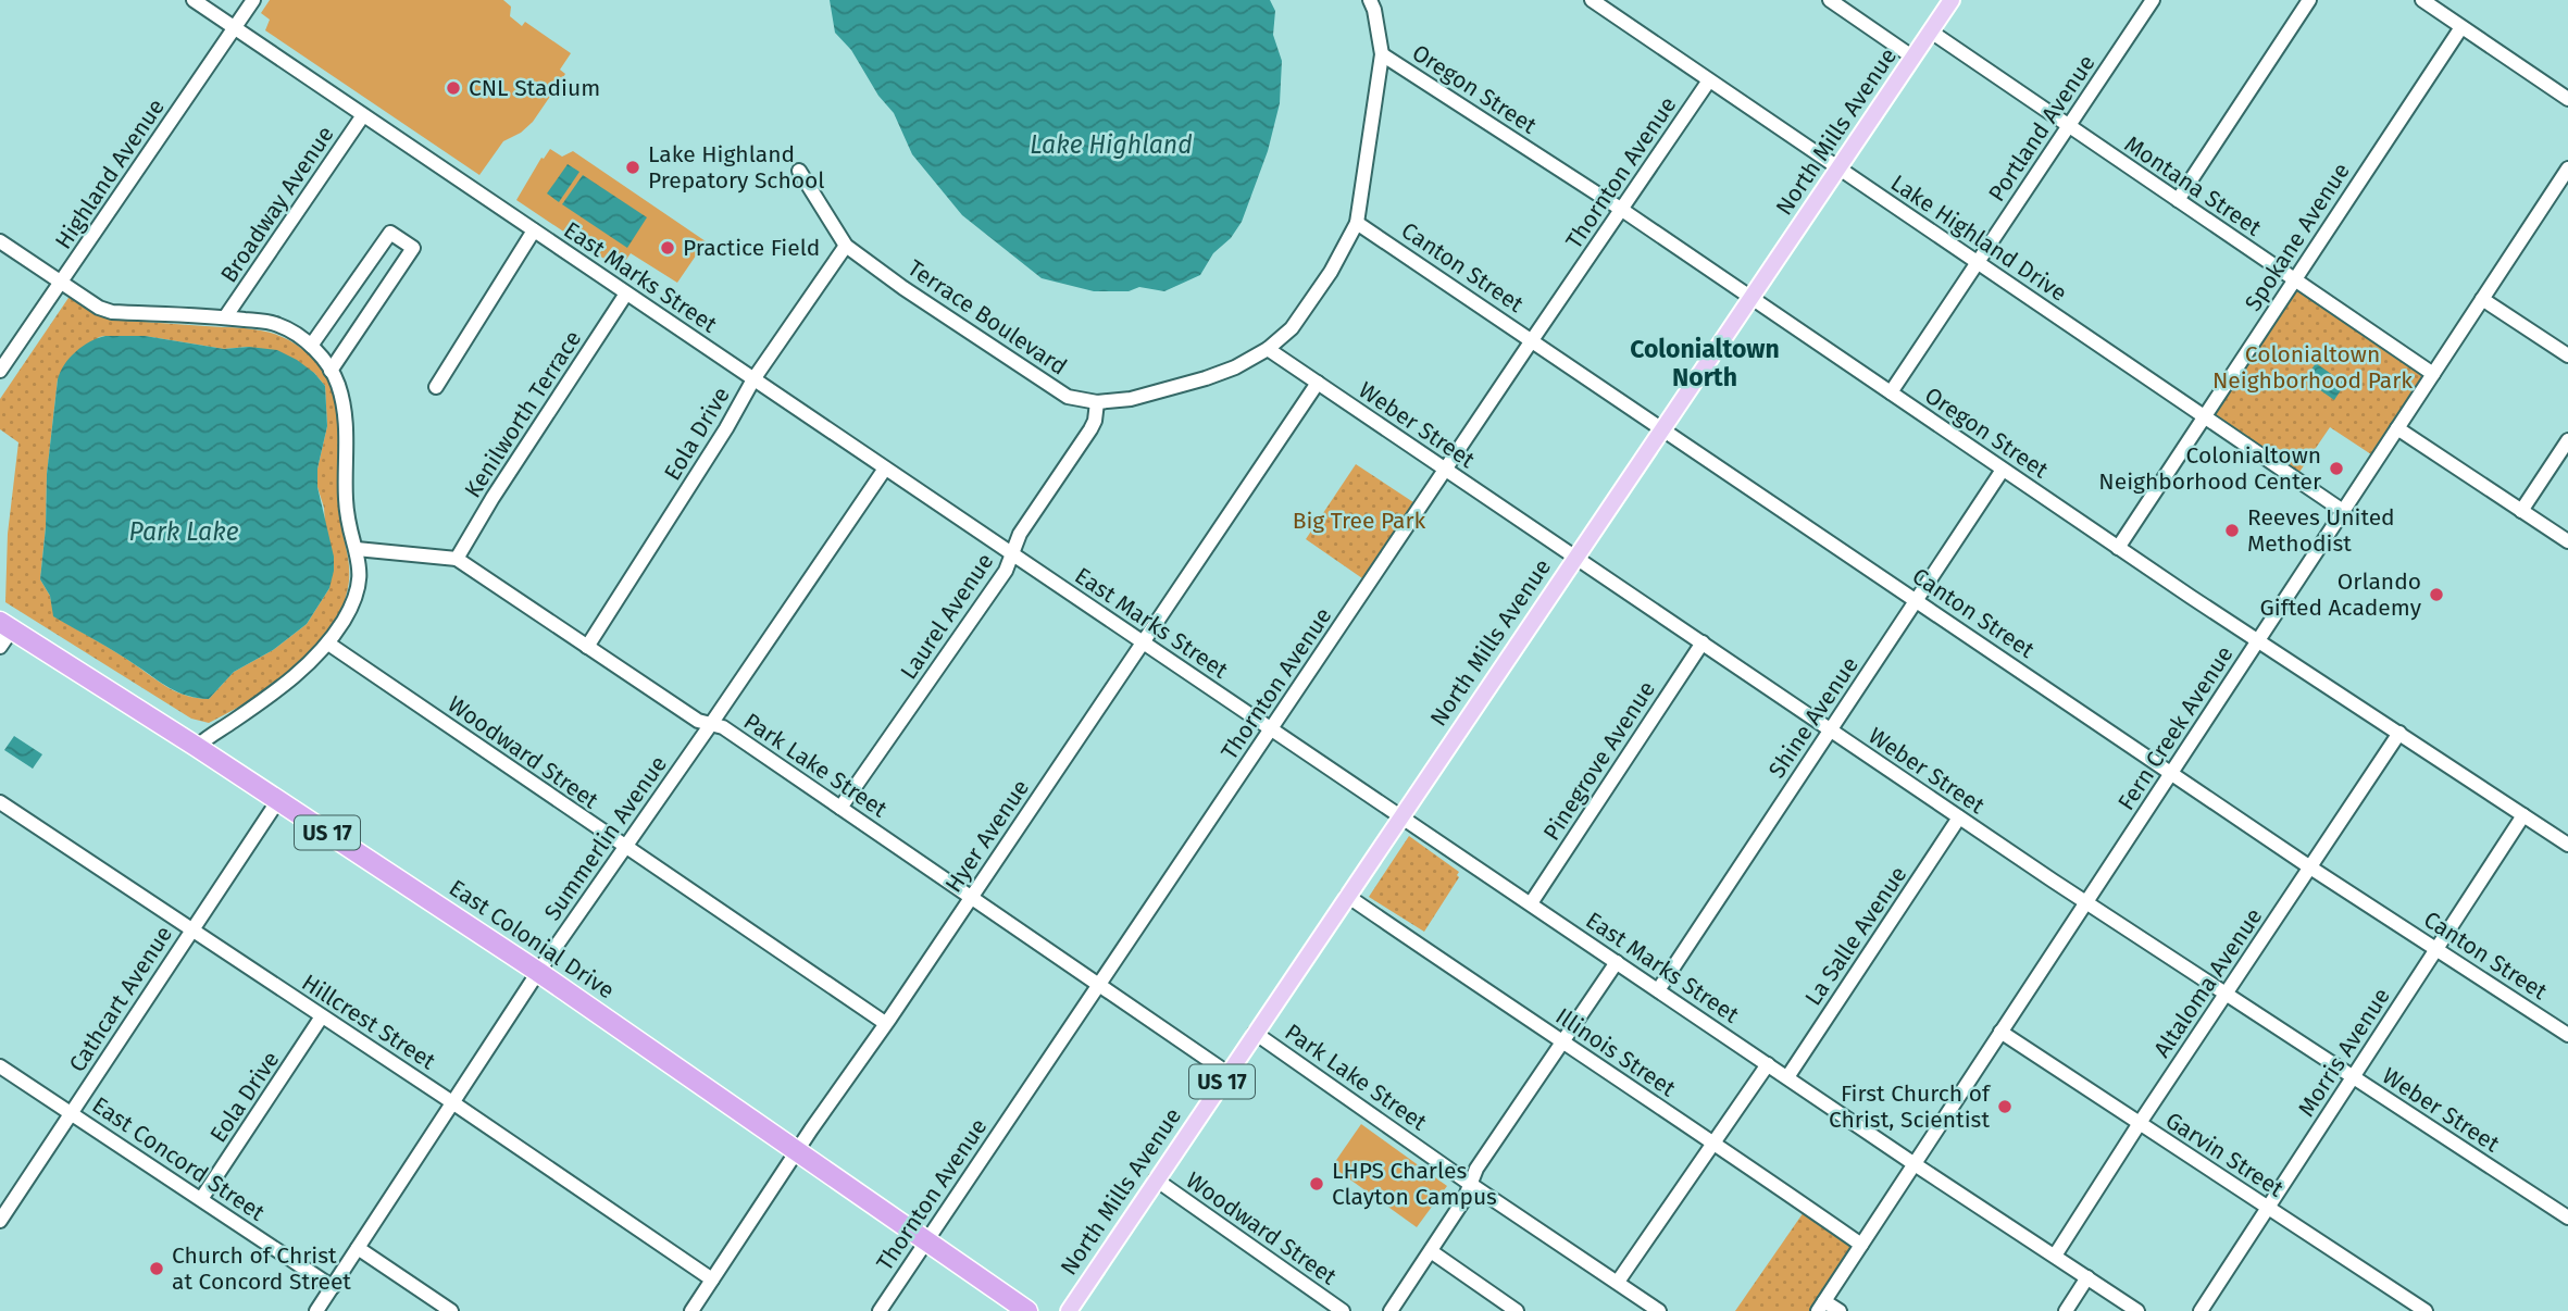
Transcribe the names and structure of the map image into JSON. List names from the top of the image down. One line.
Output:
{"streets":{"highway":["US 17","East Colonial Drive"],"main road":["North Mills Avenue"],"street":["Oregon Street","Portland Avenue","Thornton Avenue","Highland Avenue","Montana Street","Broadway Avenue","Spokane Avenue","Lake Highland Drive","Canton Street","East Marks Street","Terrace Boulevard","Kenilworth Terrace","Weber Street","Eola Drive","Laurel Avenue","Shine Avenue","Fern Creek Avenue","Woodward Street","Pinegrove Avenue","Park Lake Street","Hyer Avenue","Summerlin Avenue","La Salle Avenue","Altaloma Avenue","Cathcart Avenue","Hillcrest Street","Illinois Street","Morris Avenue","Garvin Street","East Concord Street"]},"crossings":[["Oregon Street","Portland Avenue"],["Oregon Street","North Mills Avenue"],["Oregon Street","Thornton Avenue"],["Oregon Street","Spokane Avenue"],["Oregon Street","Terrace Boulevard"],["Oregon Street","Shine Avenue"],["Oregon Street","Fern Creek Avenue"],["Oregon Street","Altaloma Avenue"],["Oregon Street","Morris Avenue"],["Portland Avenue","Montana Street"],["Portland Avenue","Lake Highland Drive"],["North Mills Avenue","Montana Street"],["North Mills Avenue","Lake Highland Drive"],["North Mills Avenue","Canton Street"],["North Mills Avenue","East Marks Street"],["North Mills Avenue","Weber Street"],["North Mills Avenue","Woodward Street"],["North Mills Avenue","Park Lake Street"],["North Mills Avenue","Illinois Street"],["Thornton Avenue","Lake Highland Drive"],["Thornton Avenue","Canton Street"],["Thornton Avenue","East Marks Street"],["Thornton Avenue","Weber Street"],["Thornton Avenue","Park Lake Street"],["Thornton Avenue","East Colonial Drive"],["Highland Avenue","East Marks Street"],["Montana Street","Spokane Avenue"],["Montana Street","Fern Creek Avenue"],["Broadway Avenue","East Marks Street"],["Spokane Avenue","Lake Highland Drive"],["Lake Highland Drive","Fern Creek Avenue"],["Canton Street","Terrace Boulevard"],["Canton Street","Shine Avenue"],["Canton Street","Fern Creek Avenue"],["Canton Street","Altaloma Avenue"],["Canton Street","Morris Avenue"],["East Marks Street","Kenilworth Terrace"],["East Marks Street","Eola Drive"],["East Marks Street","Laurel Avenue"],["East Marks Street","Shine Avenue"],["East Marks Street","Fern Creek Avenue"],["East Marks Street","Pinegrove Avenue"],["East Marks Street","Hyer Avenue"],["East Marks Street","Summerlin Avenue"],["East Marks Street","La Salle Avenue"],["East Marks Street","Altaloma Avenue"],["Terrace Boulevard","Weber Street"],["Terrace Boulevard","Eola Drive"],["Terrace Boulevard","Laurel Avenue"],["Kenilworth Terrace","Park Lake Street"],["Weber Street","Shine Avenue"],["Weber Street","Fern Creek Avenue"],["Weber Street","Pinegrove Avenue"],["Weber Street","Hyer Avenue"],["Weber Street","La Salle Avenue"],["Weber Street","Altaloma Avenue"],["Weber Street","Morris Avenue"],["Eola Drive","Park Lake Street"],["Eola Drive","Hillcrest Street"],["Eola Drive","East Concord Street"],["Laurel Avenue","Park Lake Street"],["Fern Creek Avenue","Illinois Street"],["Fern Creek Avenue","Garvin Street"],["Woodward Street","Hyer Avenue"],["Woodward Street","Summerlin Avenue"],["Park Lake Street","Hyer Avenue"],["Park Lake Street","Summerlin Avenue"],["Hyer Avenue","East Colonial Drive"],["Hyer Avenue","Hillcrest Street"],["Summerlin Avenue","East Colonial Drive"],["Summerlin Avenue","Hillcrest Street"],["Summerlin Avenue","East Concord Street"],["East Colonial Drive","Cathcart Avenue"],["Altaloma Avenue","Garvin Street"],["Cathcart Avenue","Hillcrest Street"],["Cathcart Avenue","East Concord Street"],["Morris Avenue","Garvin Street"]],"districts":["Colonialtown North"],"water":["Lake Highland","Park Lake"],"parks":["Colonialtown Neighborhood Park","Big Tree Park"],"places":["CNL Stadium","Lake Highland Prepatory School","Practice Field","Colonialtown Neighborhood Center","Reeves United Methodist","Orlando Gifted Academy","First Church of Christ, Scientist","LHPS Charles Clayton Campus","Church of Christ at Concord Street"]}
